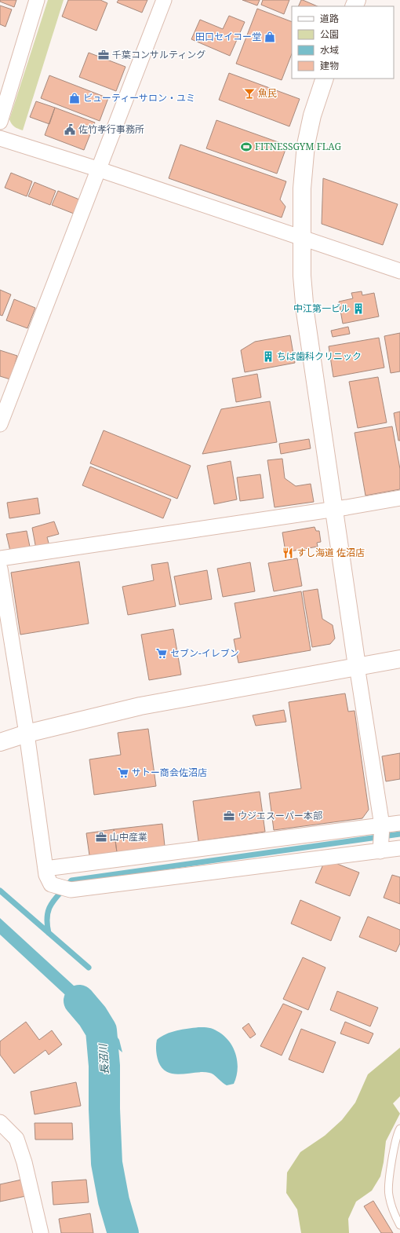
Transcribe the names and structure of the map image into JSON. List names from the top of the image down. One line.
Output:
{"water":["長沼川"],"places":{"shop":["田口セイコー堂","ビューティーサロン・ユミ"],"office":["千葉コンサルティング","ウジエスーパー本部","山中産業"],"bar":["魚民"],"public building":["佐竹孝行事務所"],"sports":["FITNESSGYM FLAG"],"building":["中江第一ビル","ちば歯科クリニック"],"restaurant":["すし海道 佐沼店"],"supermarket":["セブン-イレブン","サトー商会佐沼店"]},"legend":["道路","公園","水域","建物"]}
